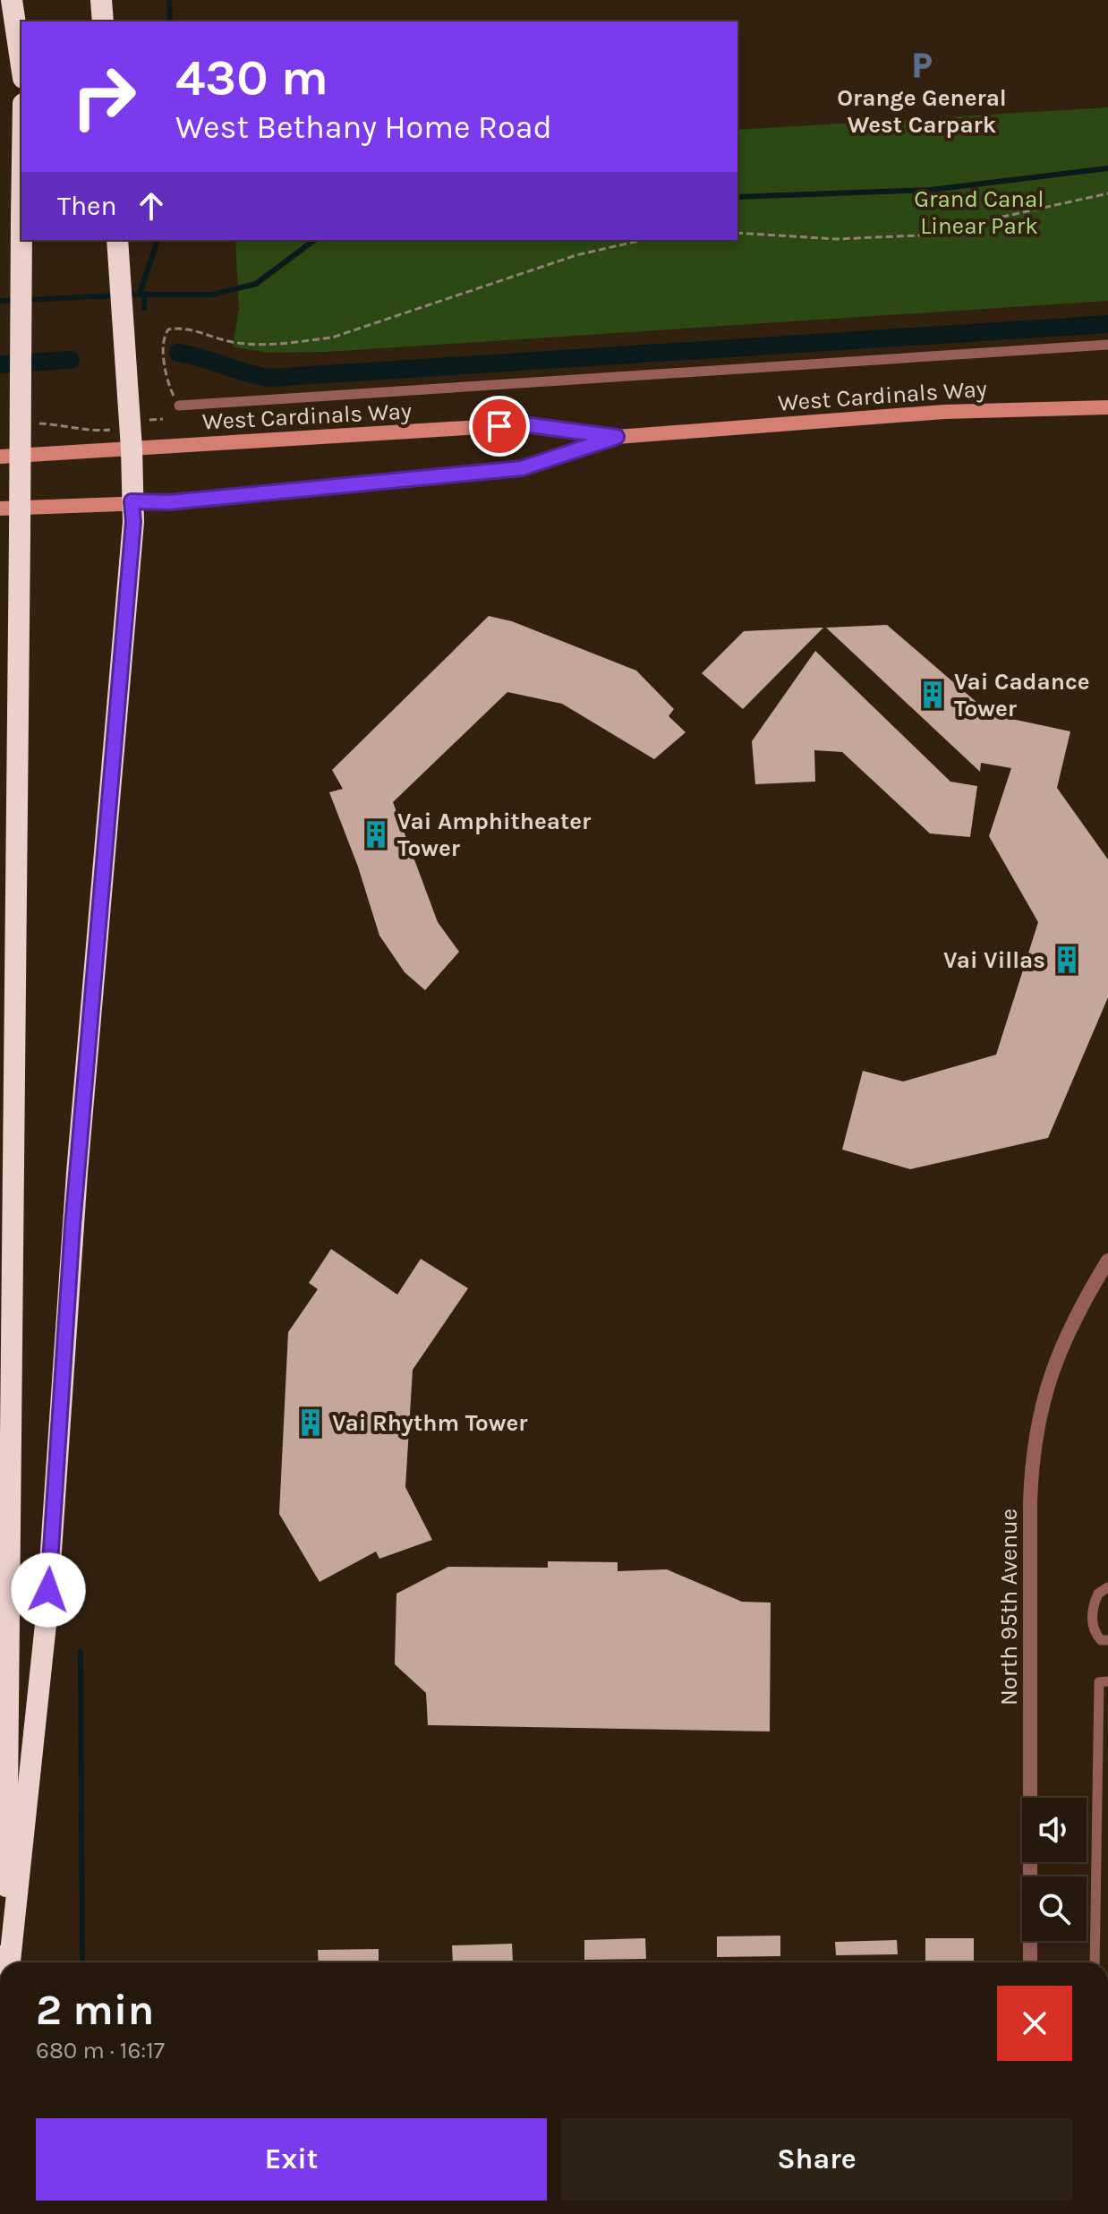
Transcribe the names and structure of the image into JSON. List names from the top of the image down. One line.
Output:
{"streets":{"main road":["West Cardinals Way"],"street":["North 95th Avenue"]},"parks":["Grand Canal Linear Park"],"places":{"parking":["Orange General West Carpark"],"building":["Vai Cadance Tower","Vai Amphitheater Tower","Vai Villas","Vai Rhythm Tower"]},"page":{"turn":["430 m","West Bethany Home Road"],"then":"Then","heading":["2 min","680 m · 16:17"],"buttons":["Exit","Share"]}}
